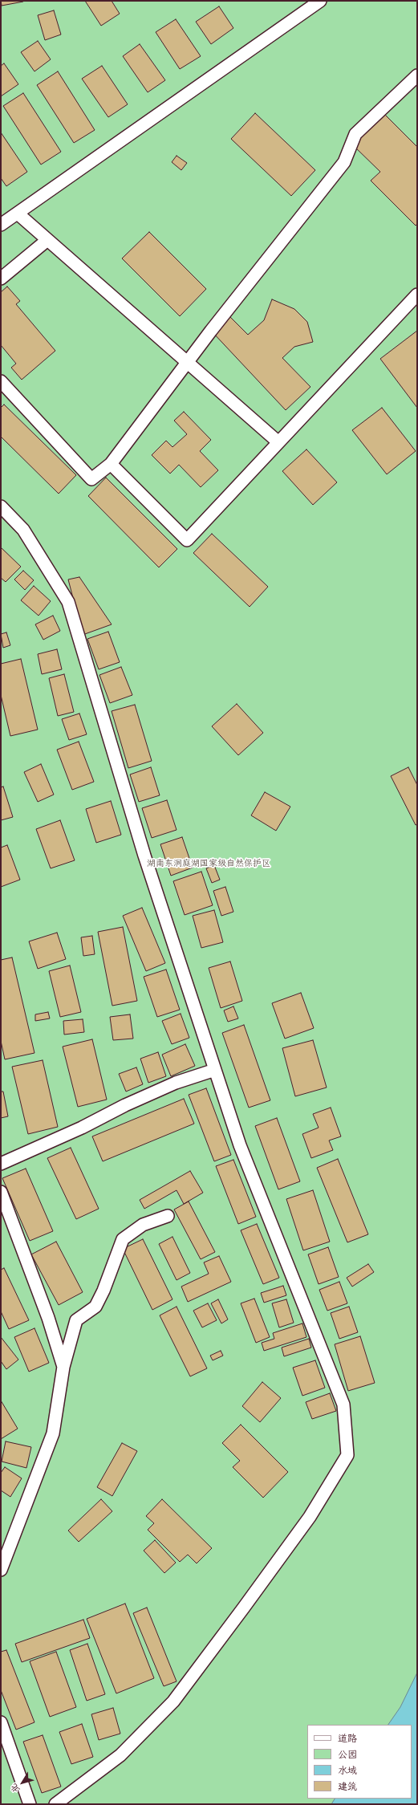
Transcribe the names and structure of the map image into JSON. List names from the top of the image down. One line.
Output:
{"parks":["湖南东洞庭湖国家级自然保护区"],"legend":["道路","公园","水域","建筑"],"north":"bottom left"}
